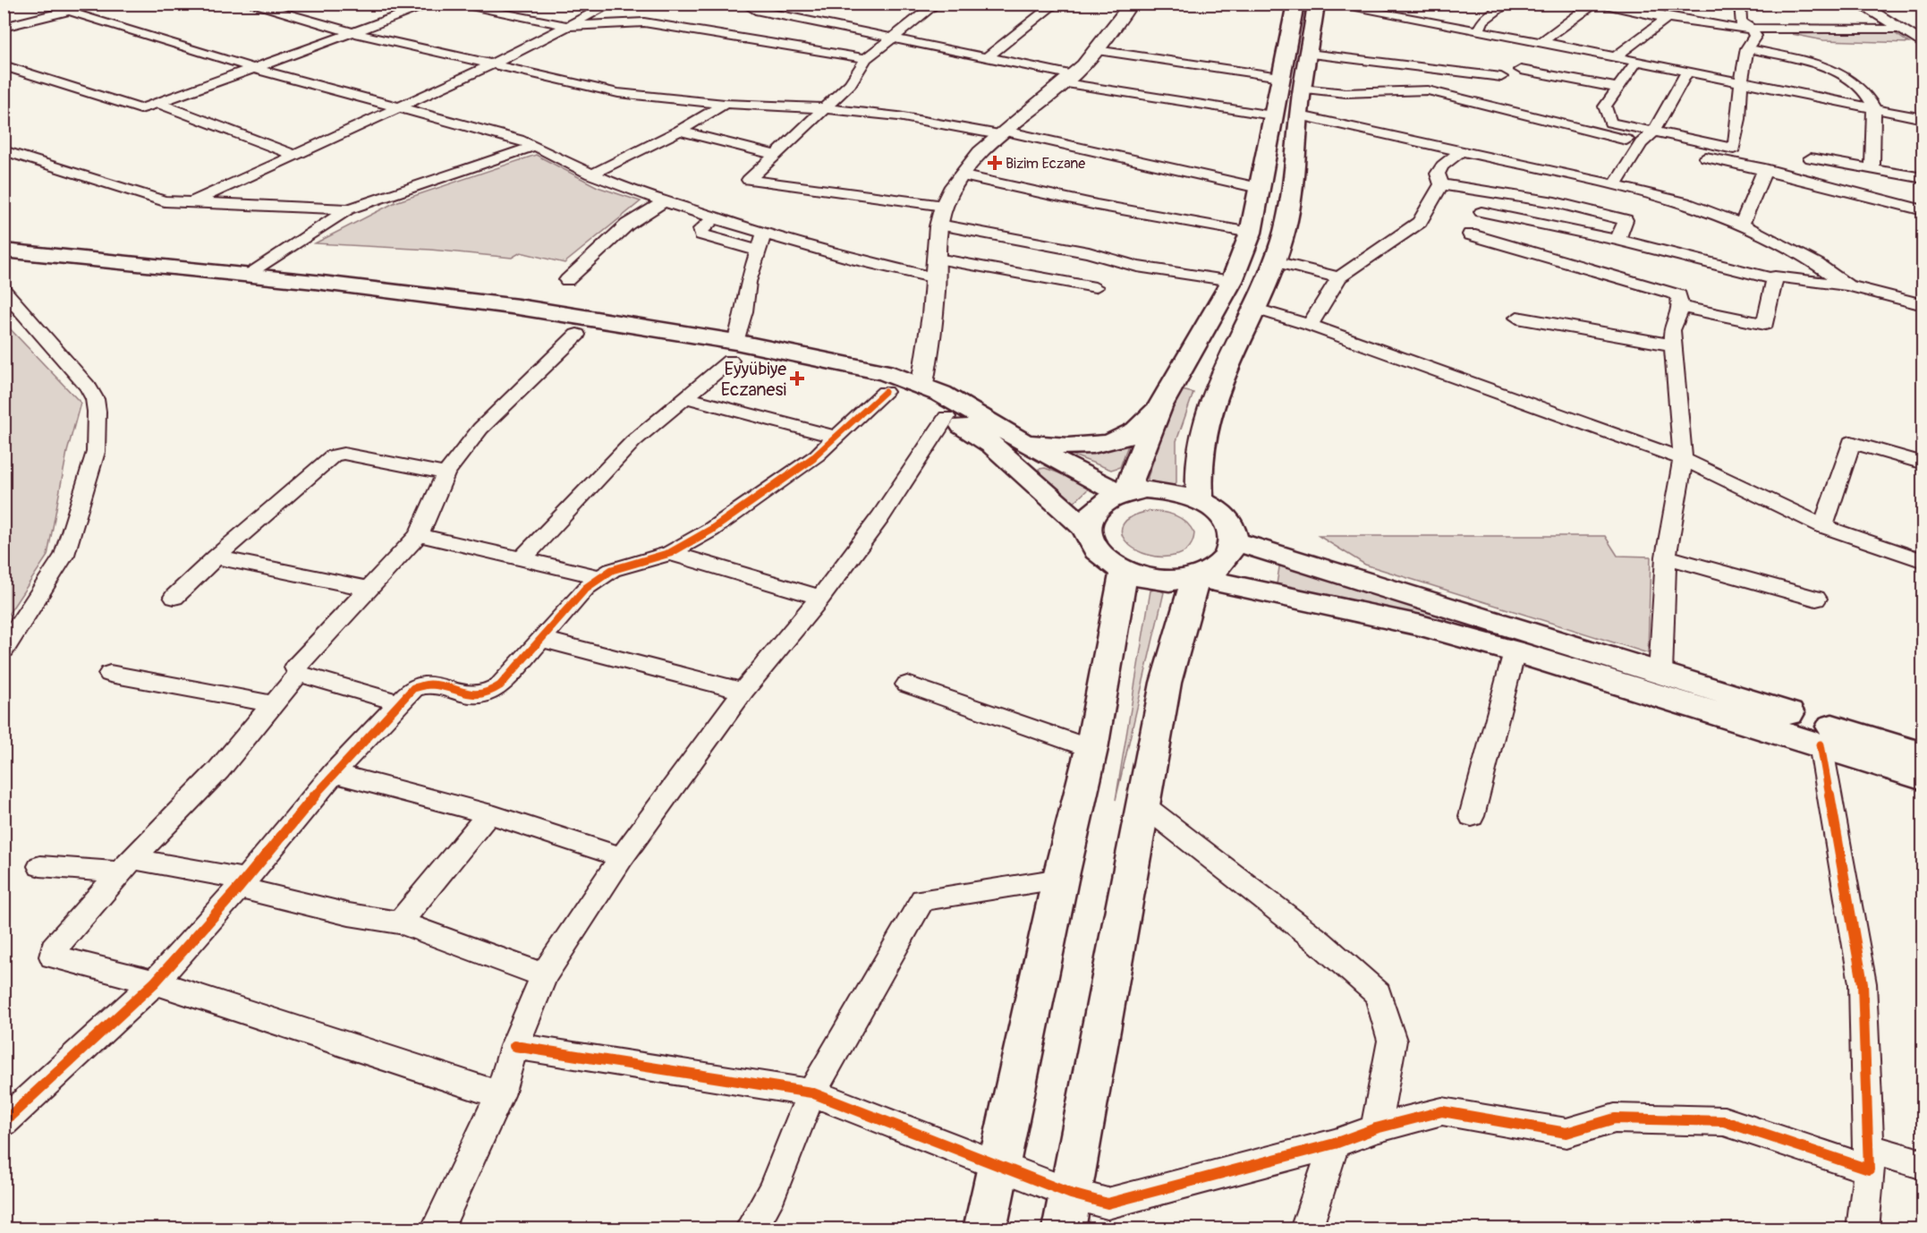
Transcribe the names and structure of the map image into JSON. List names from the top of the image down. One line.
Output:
{"places":{"health":["Bizim Eczane","Eyyübiye Eczanesi"]}}
